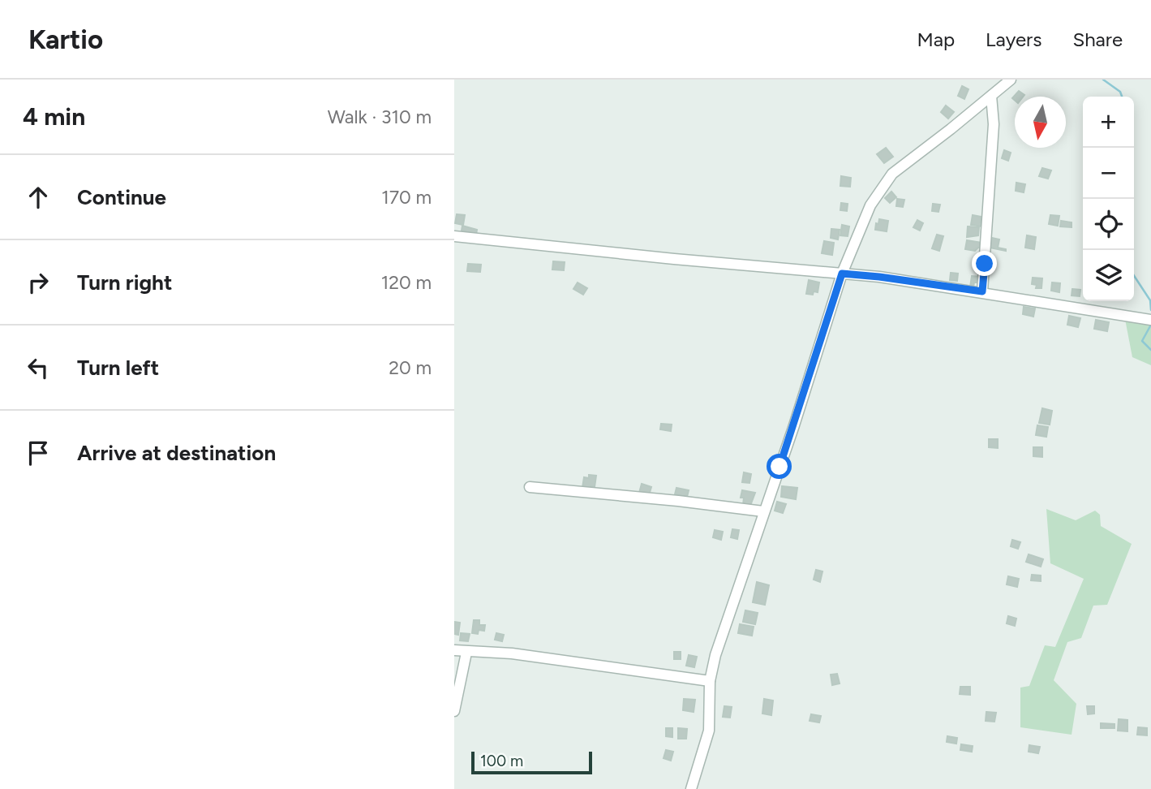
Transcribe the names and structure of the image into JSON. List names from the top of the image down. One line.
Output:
{"scale_bar":"100 m","north":"bottom","page":{"header":"Kartio","nav":["Map","Layers","Share"],"heading":["4 min","Walk · 310 m"],"map_buttons":["+","−"],"list":[["Continue","170 m"],["Turn right","120 m"],["Turn left","20 m"],"Arrive at destination"],"scale":"100 m"}}
